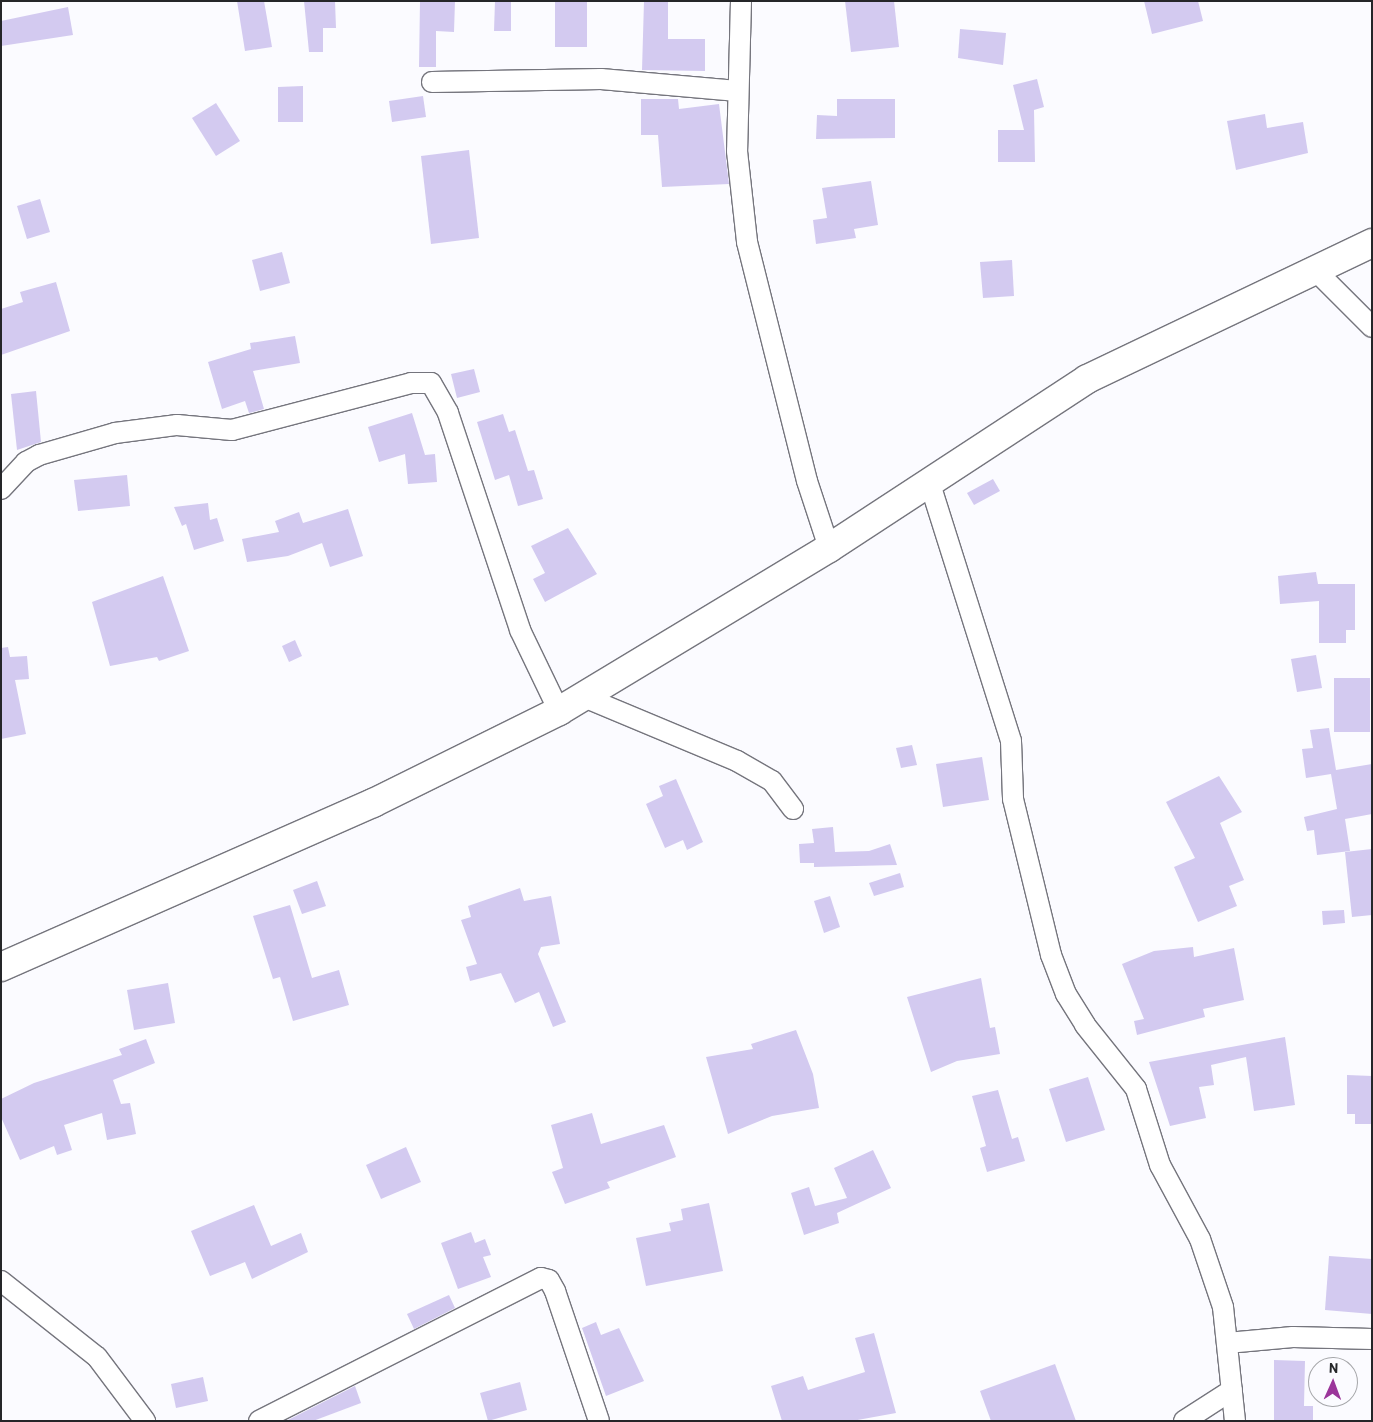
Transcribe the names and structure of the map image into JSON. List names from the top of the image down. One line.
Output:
{"north":"top"}
